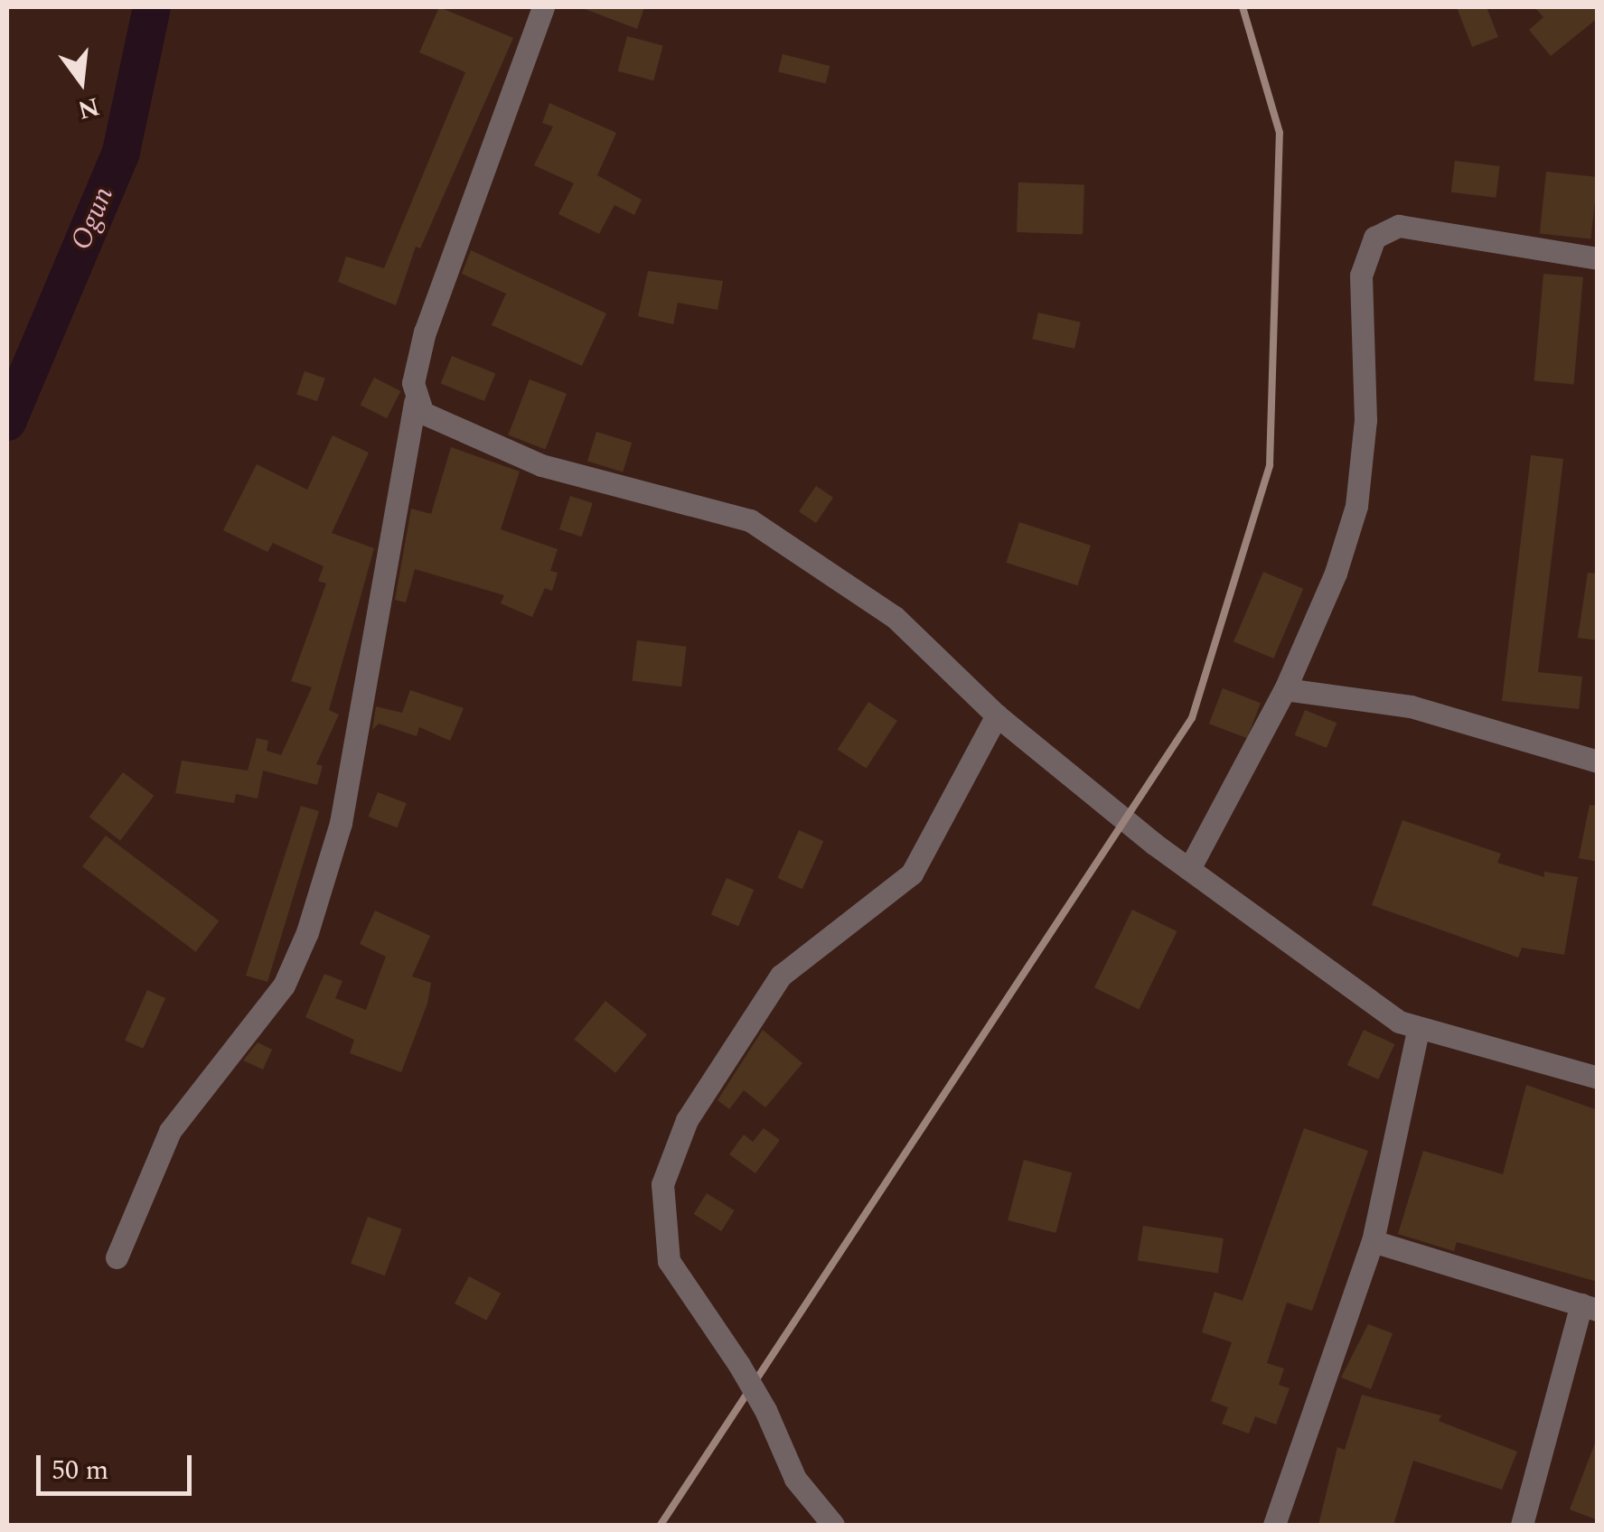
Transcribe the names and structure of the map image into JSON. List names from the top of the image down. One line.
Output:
{"water":["Ogun"],"scale_bar":"50 m","north":"bottom"}
